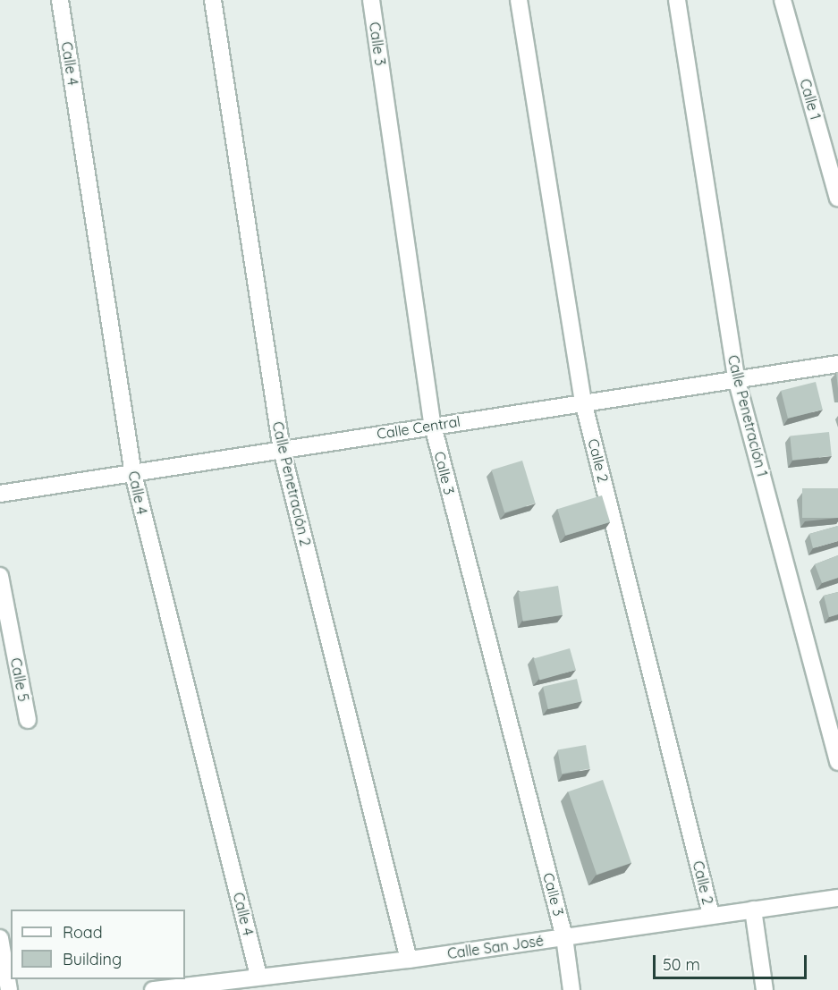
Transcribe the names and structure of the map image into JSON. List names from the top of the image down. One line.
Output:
{"streets":{"street":["Calle 3","Calle 4","Calle 1","Calle Penetración 1","Calle Central","Calle 2","Calle Penetración 2","Calle 5","Calle San José"]},"crossings":[["Calle 3","Calle Central"],["Calle 3","Calle San José"],["Calle 4","Calle Central"],["Calle 4","Calle San José"],["Calle Penetración 1","Calle Central"],["Calle Central","Calle 2"],["Calle Central","Calle Penetración 2"],["Calle 2","Calle San José"],["Calle Penetración 2","Calle San José"]],"legend":["Road","Building"],"scale_bar":"50 m"}
